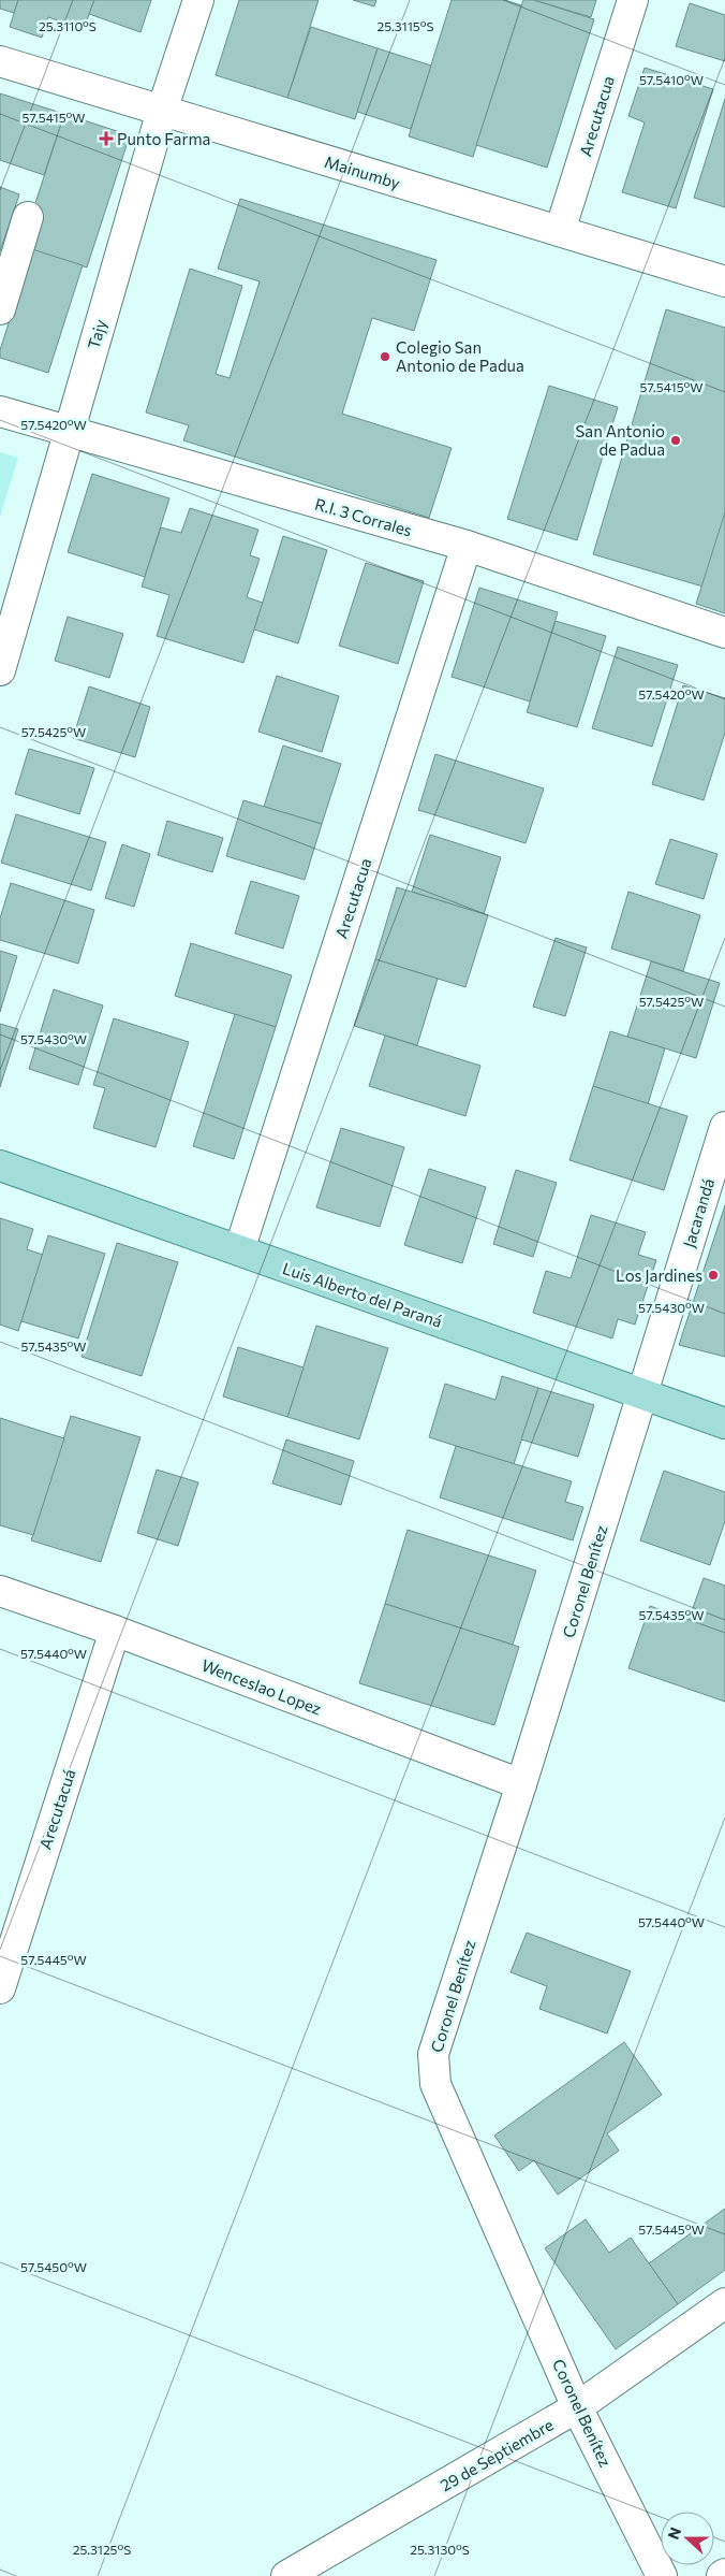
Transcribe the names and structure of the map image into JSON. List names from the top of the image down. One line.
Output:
{"streets":{"main road":["Luis Alberto del Paraná"],"street":["Arecutacua","Mainumby","Tajy","R.I. 3 Corrales","Jacarandá","Coronel Benítez","Wenceslao Lopez","Arecutacuá","29 de Septiembre"]},"crossings":[["Arecutacua","Mainumby"],["Arecutacua","R.I. 3 Corrales"],["Arecutacua","Luis Alberto del Paraná"],["Mainumby","Tajy"],["Tajy","R.I. 3 Corrales"],["Jacarandá","Luis Alberto del Paraná"],["Jacarandá","Coronel Benítez"],["Luis Alberto del Paraná","Coronel Benítez"],["Coronel Benítez","Wenceslao Lopez"],["Coronel Benítez","29 de Septiembre"],["Wenceslao Lopez","Arecutacuá"]],"places":{"health":["Punto Farma"],"other":["Colegio San Antonio de Padua","San Antonio de Padua","Los Jardines"]},"north":"left","coordinates":["25.3115°S","25.3110°S","57.5410°W","57.5415°W","57.5420°W","57.5425°W","57.5430°W","57.5435°W","57.5440°W","57.5445°W","57.5450°W","25.3125°S","25.3130°S"]}
